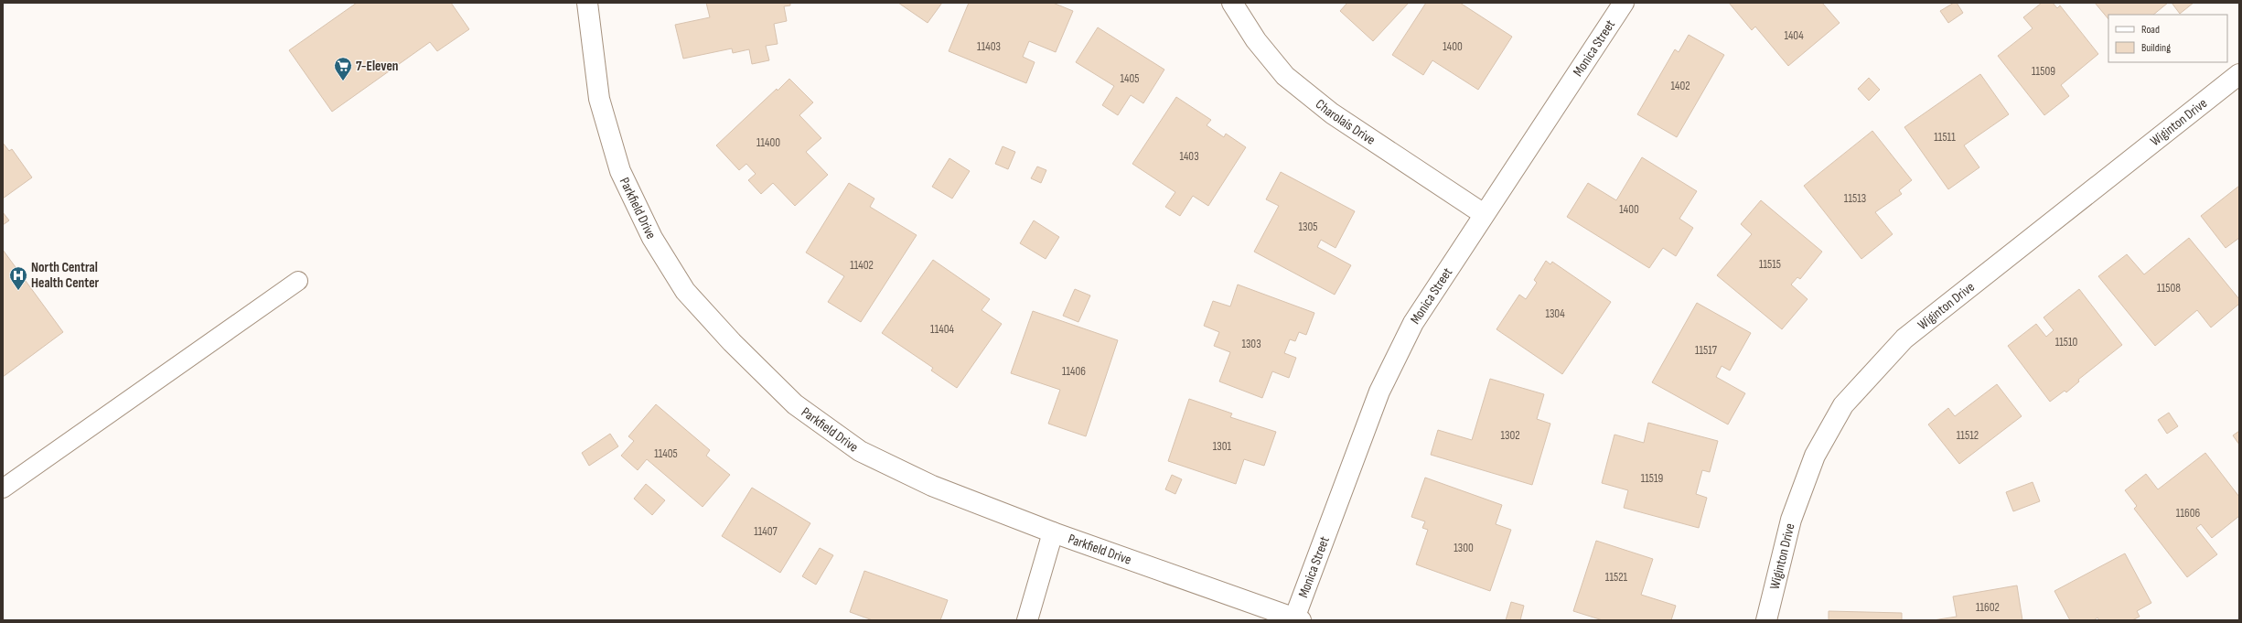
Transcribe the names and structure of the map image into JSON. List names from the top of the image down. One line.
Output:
{"streets":{"street":["Monica Street","Charolais Drive","Wiginton Drive","Parkfield Drive"]},"crossings":[["Monica Street","Charolais Drive"],["Monica Street","Parkfield Drive"]],"places":{"supermarket":["7-Eleven"],"hospital":["North Central Health Center"]},"house_numbers":["1404","11403","1400","11509","1405","1402","11511","11400","1403","11513","1400","1305","11515","11402","11508","1304","11404","11510","1303","11517","11406","1302","11512","1301","11405","11519","11606","11407","1300","11521","11602"],"legend":["Road","Building"]}
